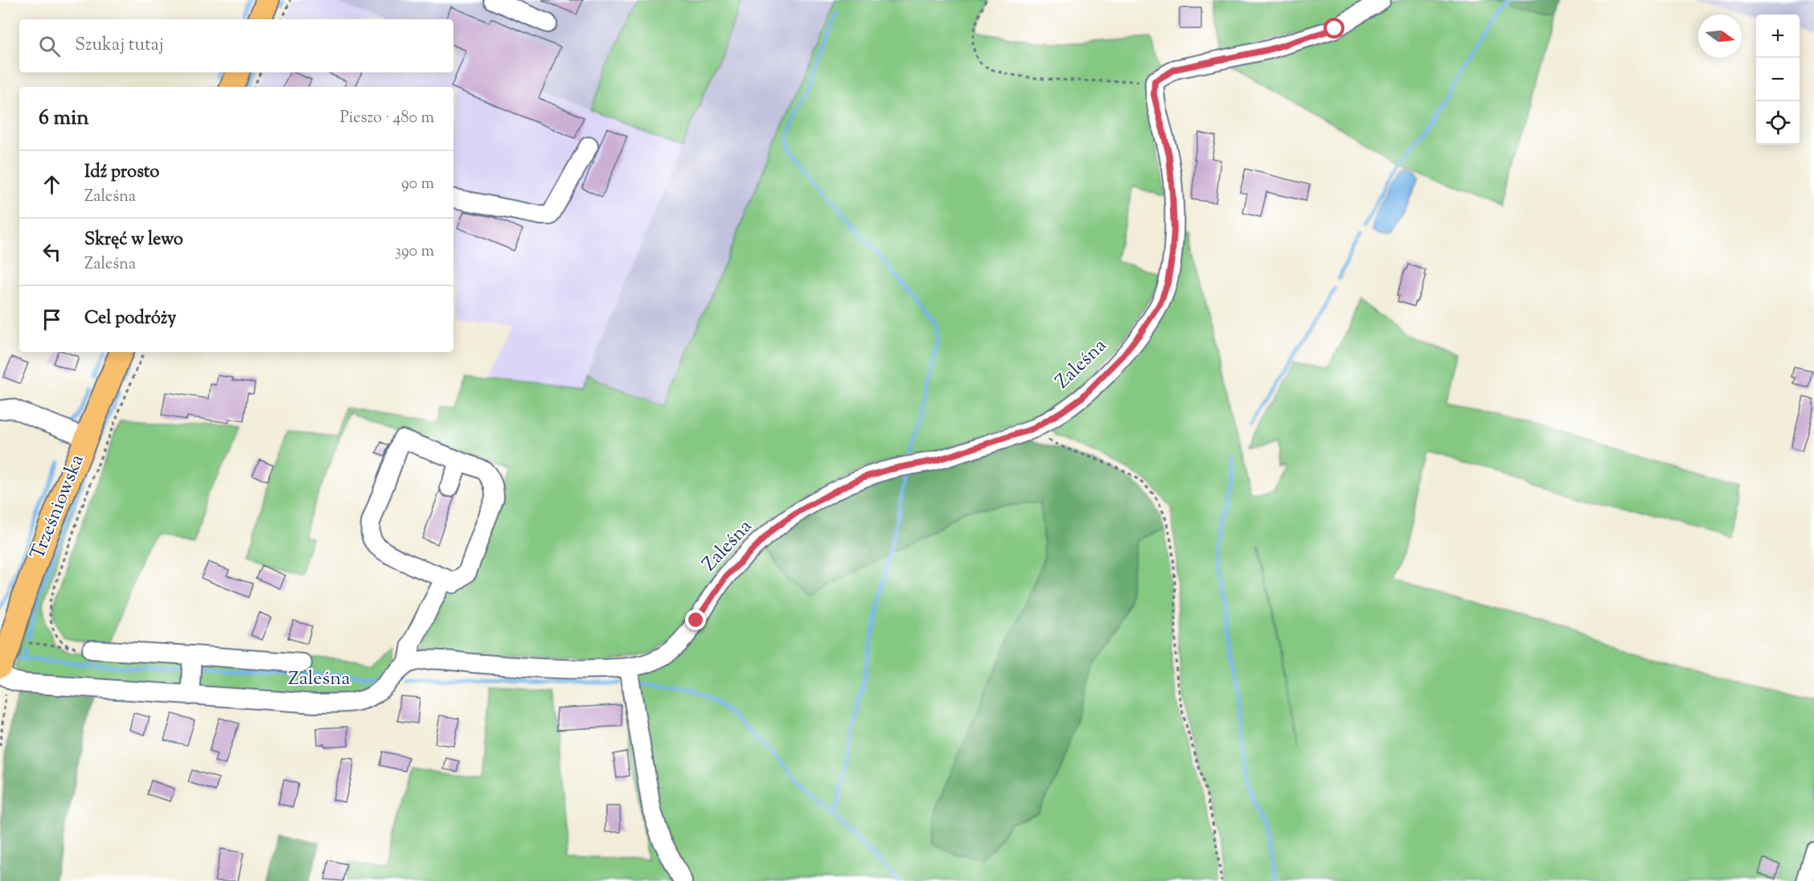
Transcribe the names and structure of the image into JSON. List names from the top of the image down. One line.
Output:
{"streets":{"main road":["Trześniowska"],"street":["Zaleśna"]},"crossings":[["Zaleśna","Trześniowska"]],"north":"right","page":{"map_buttons":["+","−"],"search":"Szukaj tutaj","heading":["6 min","Pieszo · 480 m"],"list":[["Idź prosto","Zaleśna","90 m"],["Skręć w lewo","Zaleśna","390 m"],"Cel podróży"]}}
